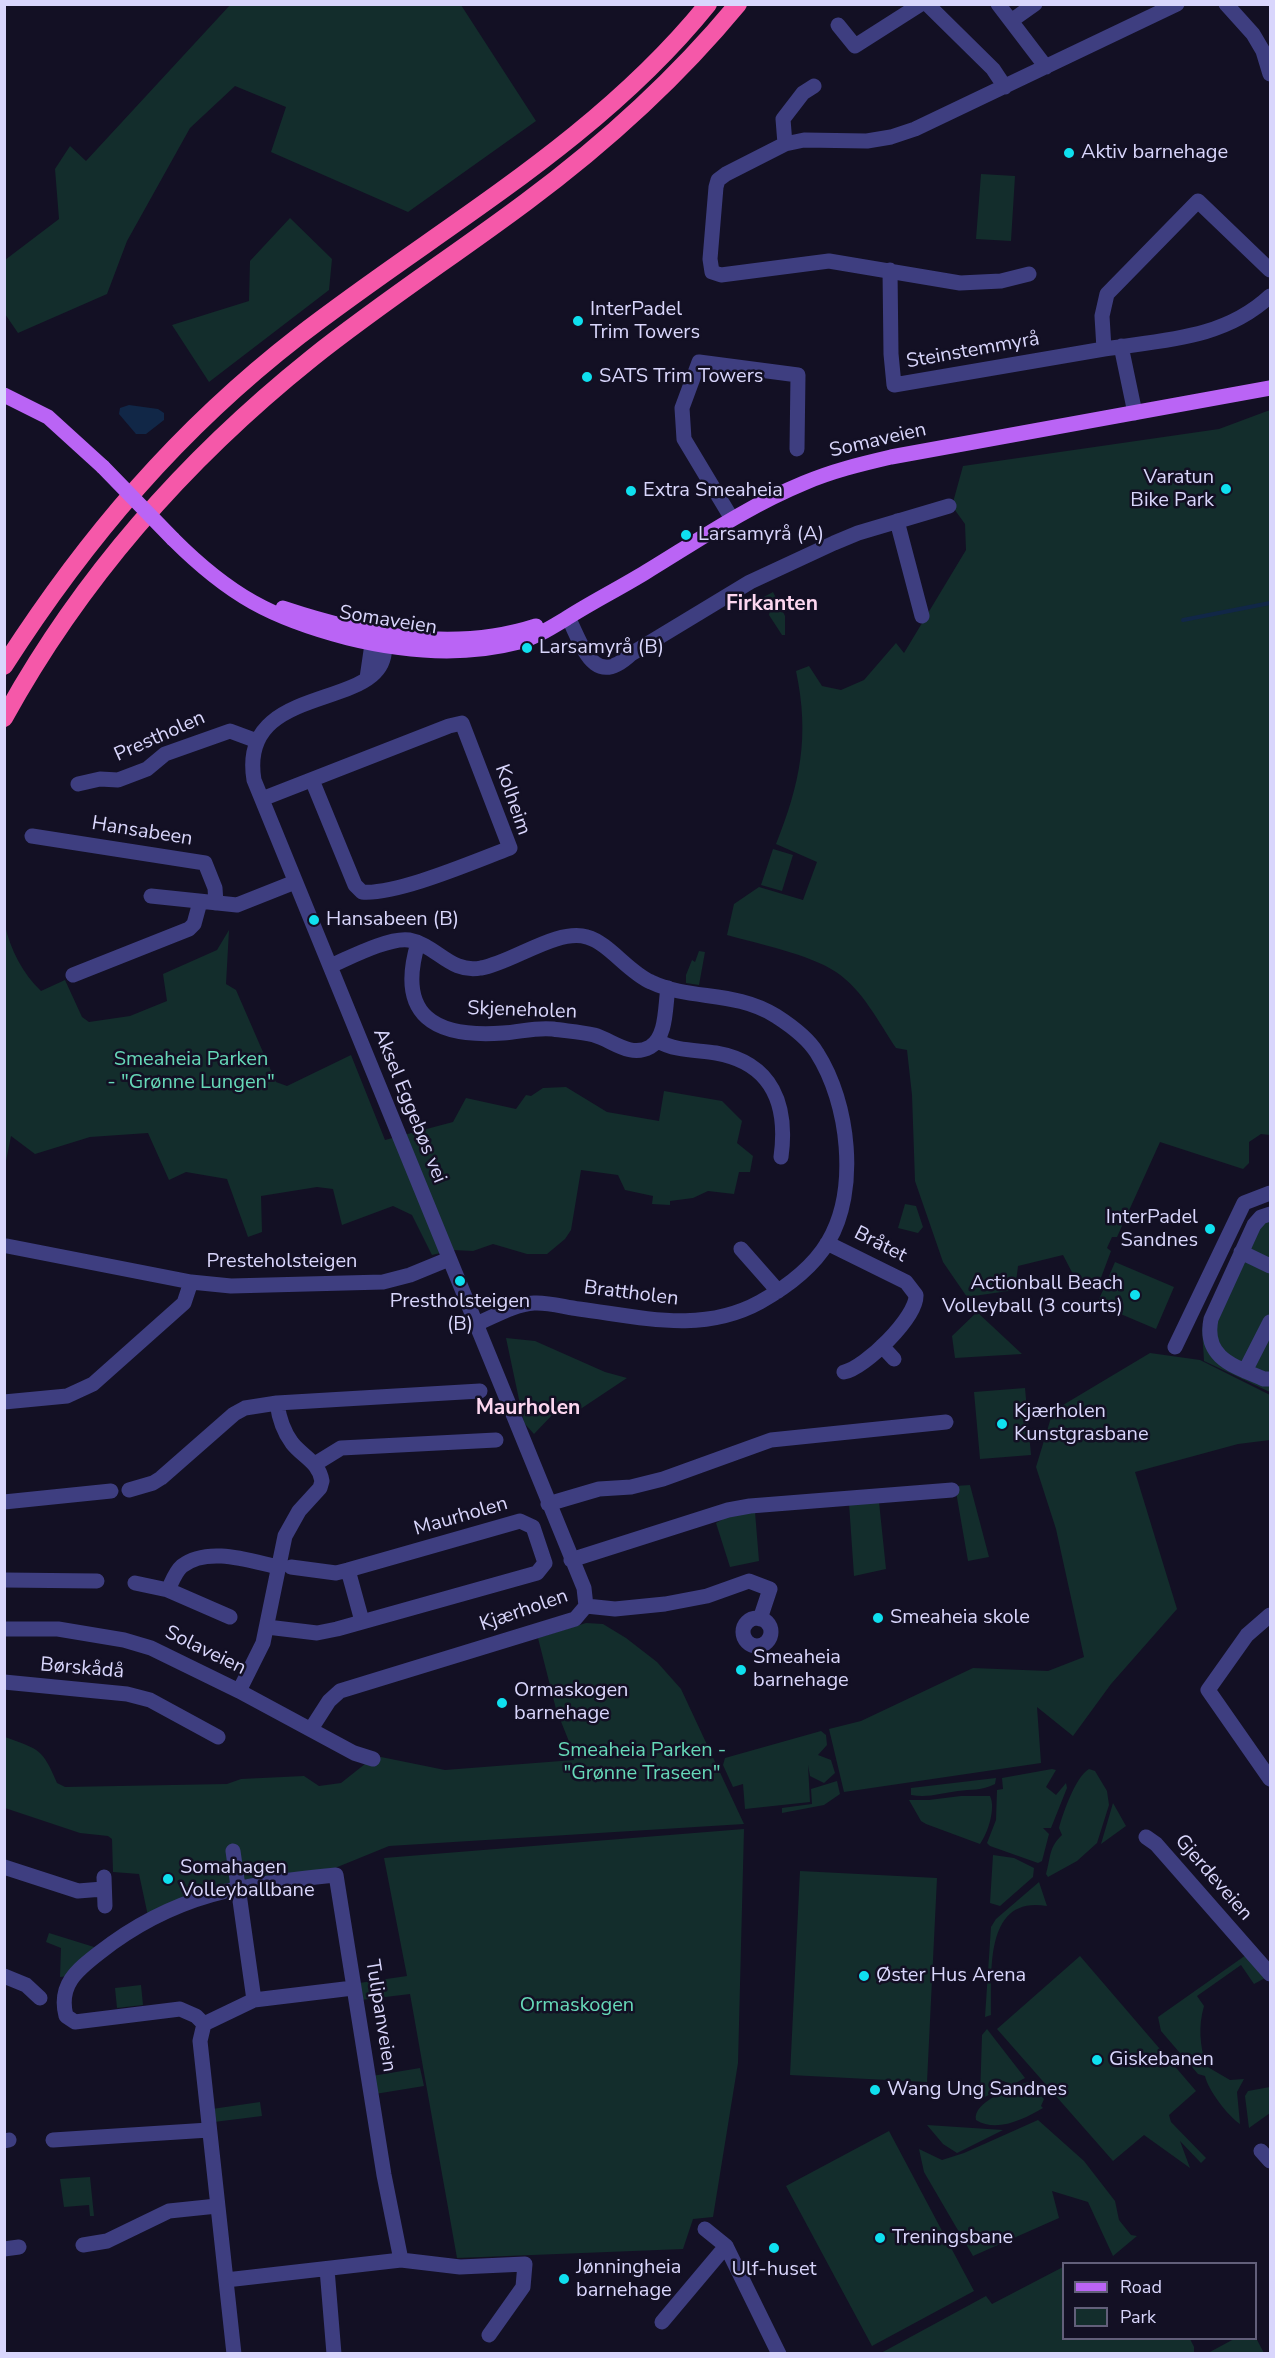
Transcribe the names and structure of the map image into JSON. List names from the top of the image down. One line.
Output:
{"streets":{"main road":["Somaveien"],"street":["Steinstemmyrå","Prestholen","Kolheim","Hansabeen","Skjeneholen","Aksel Eggebøs vei","Bråtet","Presteholsteigen","Brattholen","Maurholen","Kjærholen","Solaveien","Børskådå","Gjerdeveien","Tulipanveien"]},"crossings":[["Prestholen","Aksel Eggebøs vei"],["Kolheim","Aksel Eggebøs vei"],["Skjeneholen","Brattholen"],["Aksel Eggebøs vei","Presteholsteigen"],["Aksel Eggebøs vei","Brattholen"],["Aksel Eggebøs vei","Kjærholen"],["Bråtet","Brattholen"],["Kjærholen","Solaveien"]],"districts":["Firkanten","Maurholen"],"parks":["Smeaheia Parken - \"Grønne Lungen\"","Smeaheia Parken - \"Grønne Traseen\"","Ormaskogen"],"places":["Aktiv barnehage","InterPadel Trim Towers","SATS Trim Towers","Varatun Bike Park","Extra Smeaheia","Larsamyrå (A)","Larsamyrå (B)","Hansabeen (B)","InterPadel Sandnes","Prestholsteigen (B)","Actionball Beach Volleyball (3 courts)","Kjærholen Kunstgrasbane","Smeaheia skole","Smeaheia barnehage","Ormaskogen barnehage","Somahagen Volleyballbane","Øster Hus Arena","Giskebanen","Wang Ung Sandnes","Treningsbane","Ulf-huset","Jønningheia barnehage"],"legend":["Road","Park"]}
